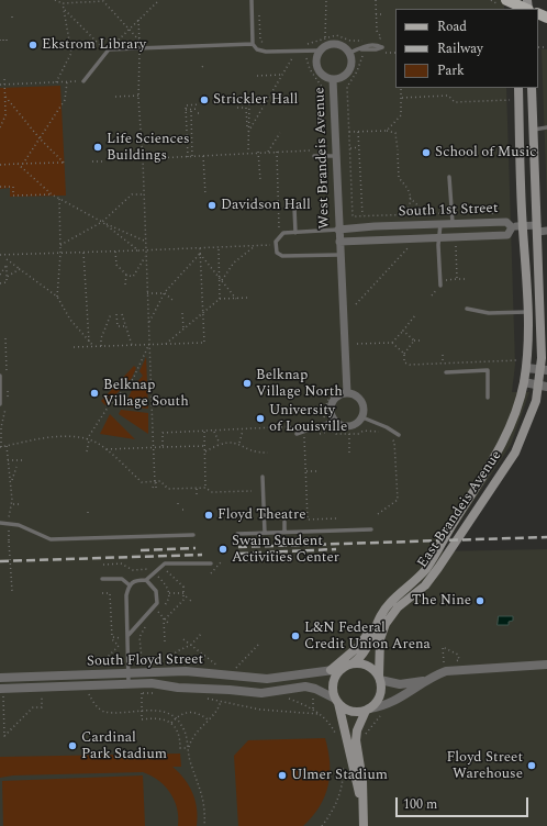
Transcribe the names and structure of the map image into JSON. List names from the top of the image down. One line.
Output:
{"streets":{"main road":["East Brandeis Avenue"],"street":["West Brandeis Avenue","South 1st Street","South Floyd Street"]},"crossings":[["West Brandeis Avenue","South 1st Street"],["East Brandeis Avenue","South Floyd Street"]],"places":["Ekstrom Library","Strickler Hall","Life Sciences Buildings","School of Music","Davidson Hall","Belknap Village North","Belknap Village South","University of Louisville","Floyd Theatre","Swain Student Activities Center","The Nine","L&N Federal Credit Union Arena","Cardinal Park Stadium","Floyd Street Warehouse","Ulmer Stadium"],"legend":["Road","Railway","Park"],"scale_bar":"100 m"}
